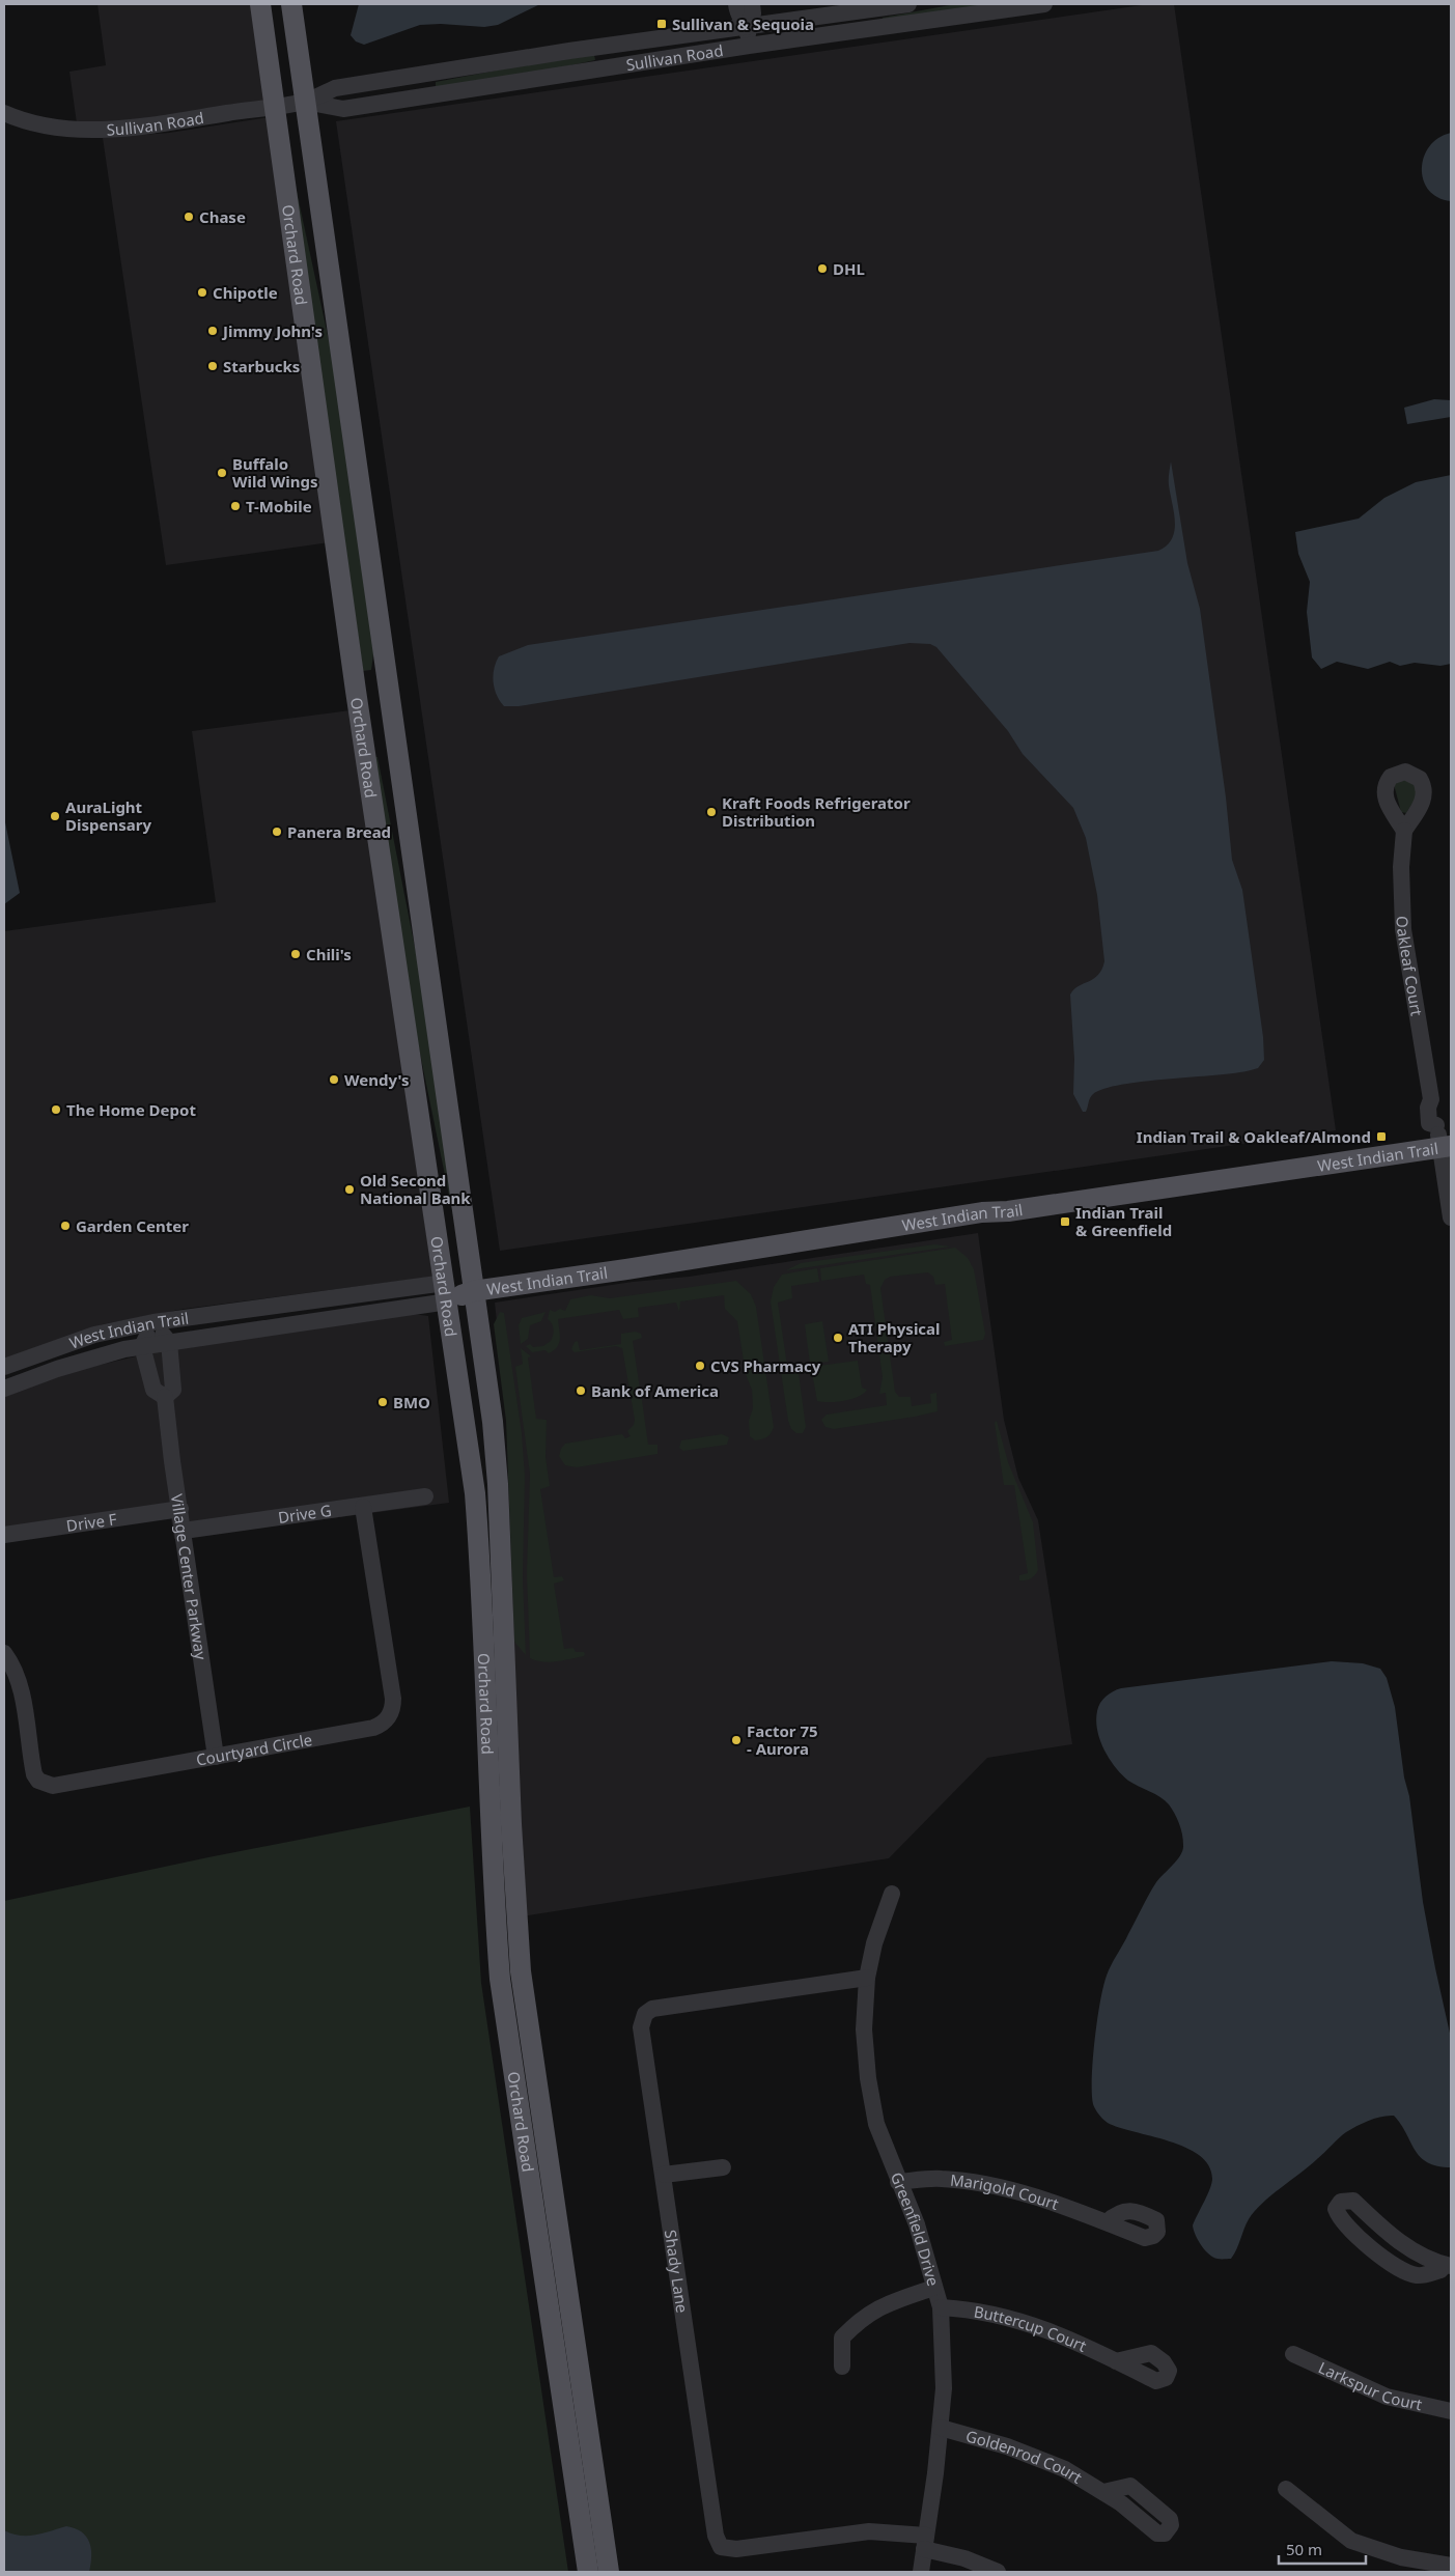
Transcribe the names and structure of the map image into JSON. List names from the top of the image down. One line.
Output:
{"streets":{"main road":["Orchard Road","West Indian Trail"],"street":["Sullivan Road","Oakleaf Court","Drive G","Drive F","Village Center Parkway","Courtyard Circle","Marigold Court","Greenfield Drive","Shady Lane","Buttercup Court","Larkspur Court","Goldenrod Court"]},"crossings":[["Sullivan Road","Orchard Road"],["Orchard Road","West Indian Trail"],["Oakleaf Court","West Indian Trail"],["West Indian Trail","Village Center Parkway"],["Drive G","Village Center Parkway"],["Drive G","Courtyard Circle"],["Drive F","Village Center Parkway"],["Village Center Parkway","Courtyard Circle"],["Marigold Court","Greenfield Drive"],["Greenfield Drive","Shady Lane"],["Greenfield Drive","Buttercup Court"],["Greenfield Drive","Goldenrod Court"]],"places":{"transit":["Sullivan & Sequoia","Indian Trail & Oakleaf/Almond","Indian Trail & Greenfield"],"other":["Chase","DHL","Chipotle","Jimmy John's","Starbucks","Buffalo Wild Wings","T-Mobile","Kraft Foods Refrigerator Distribution","AuraLight Dispensary","Panera Bread","Chili's","Wendy's","The Home Depot","Old Second National Bank","Garden Center","ATI Physical Therapy","CVS Pharmacy","Bank of America","BMO","Factor 75 - Aurora"]},"scale_bar":"50 m"}
